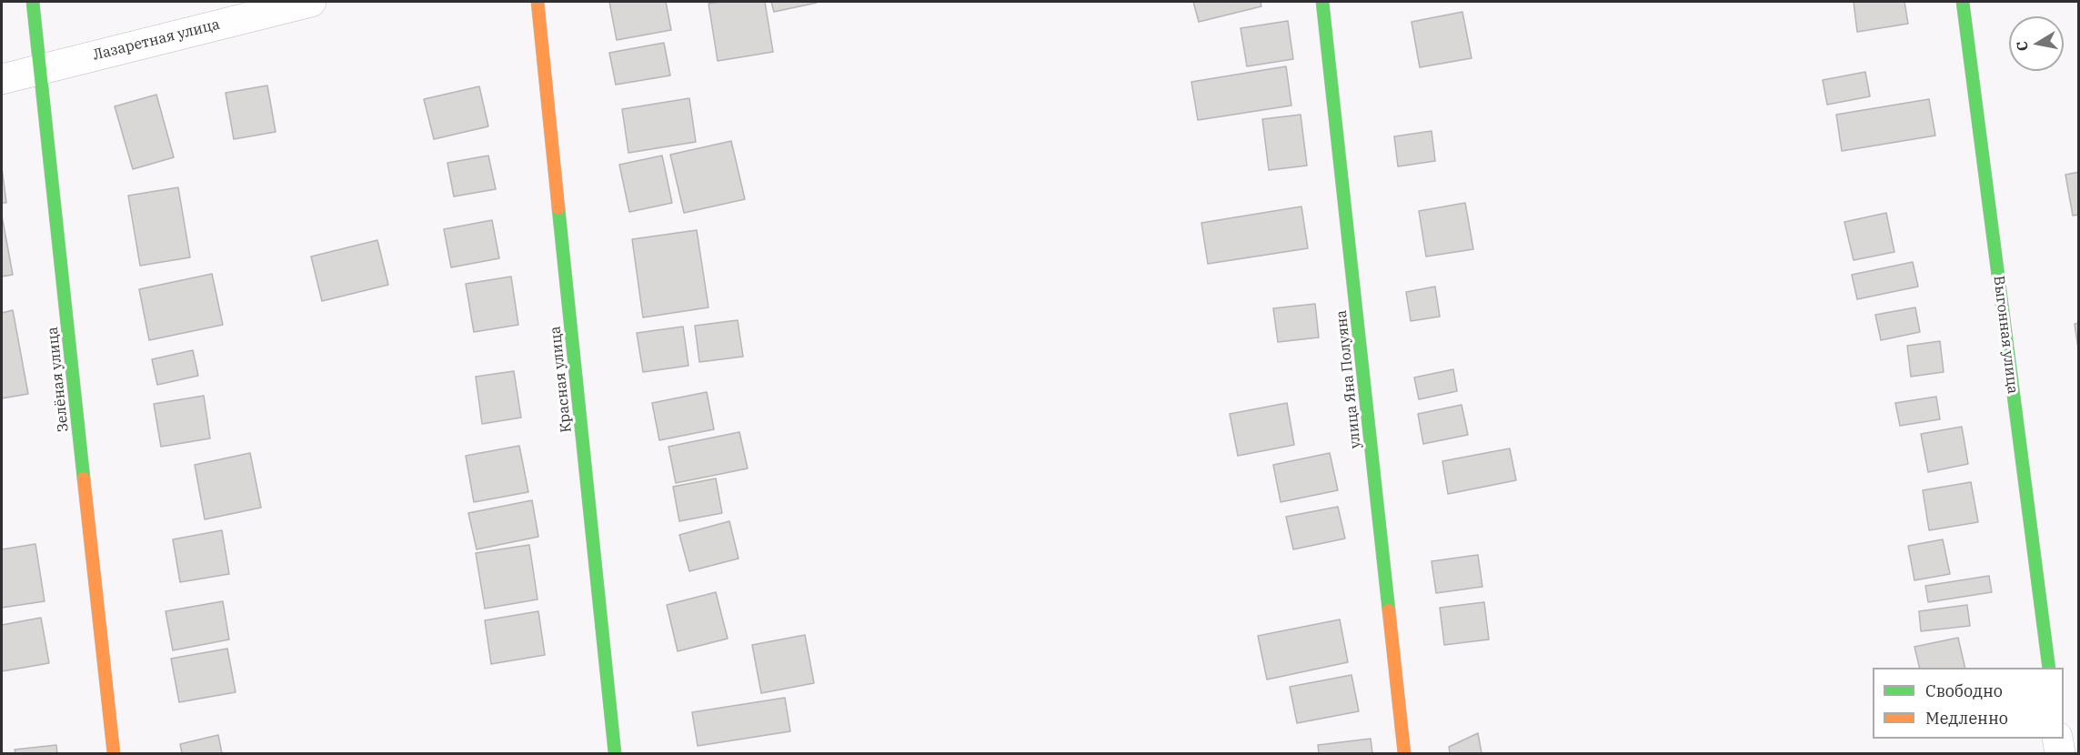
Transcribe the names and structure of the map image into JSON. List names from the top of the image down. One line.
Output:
{"streets":{"street":["Лазаретная улица","Выгонная улица","Зелёная улица","Красная улица","улица Яна Полуяна"]},"crossings":[["Лазаретная улица","Зелёная улица"]],"legend":["Свободно","Медленно"],"north":"left"}
